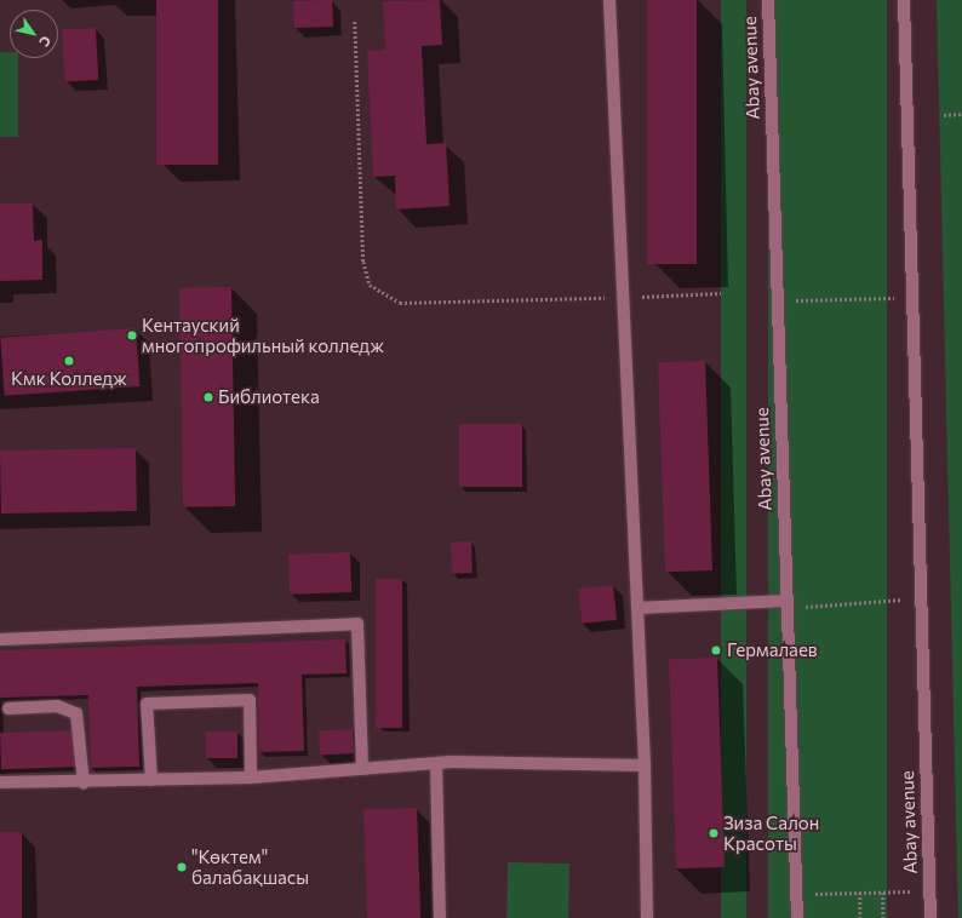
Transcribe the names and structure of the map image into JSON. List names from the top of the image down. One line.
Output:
{"streets":{"street":["Abay avenue"]},"places":["Кентауский многопрофильный колледж","Кмк Колледж","Библиотека","Гермалаев","Зиза Салон Красоты","\"Көктем\" балабақшасы"],"north":"bottom right"}
